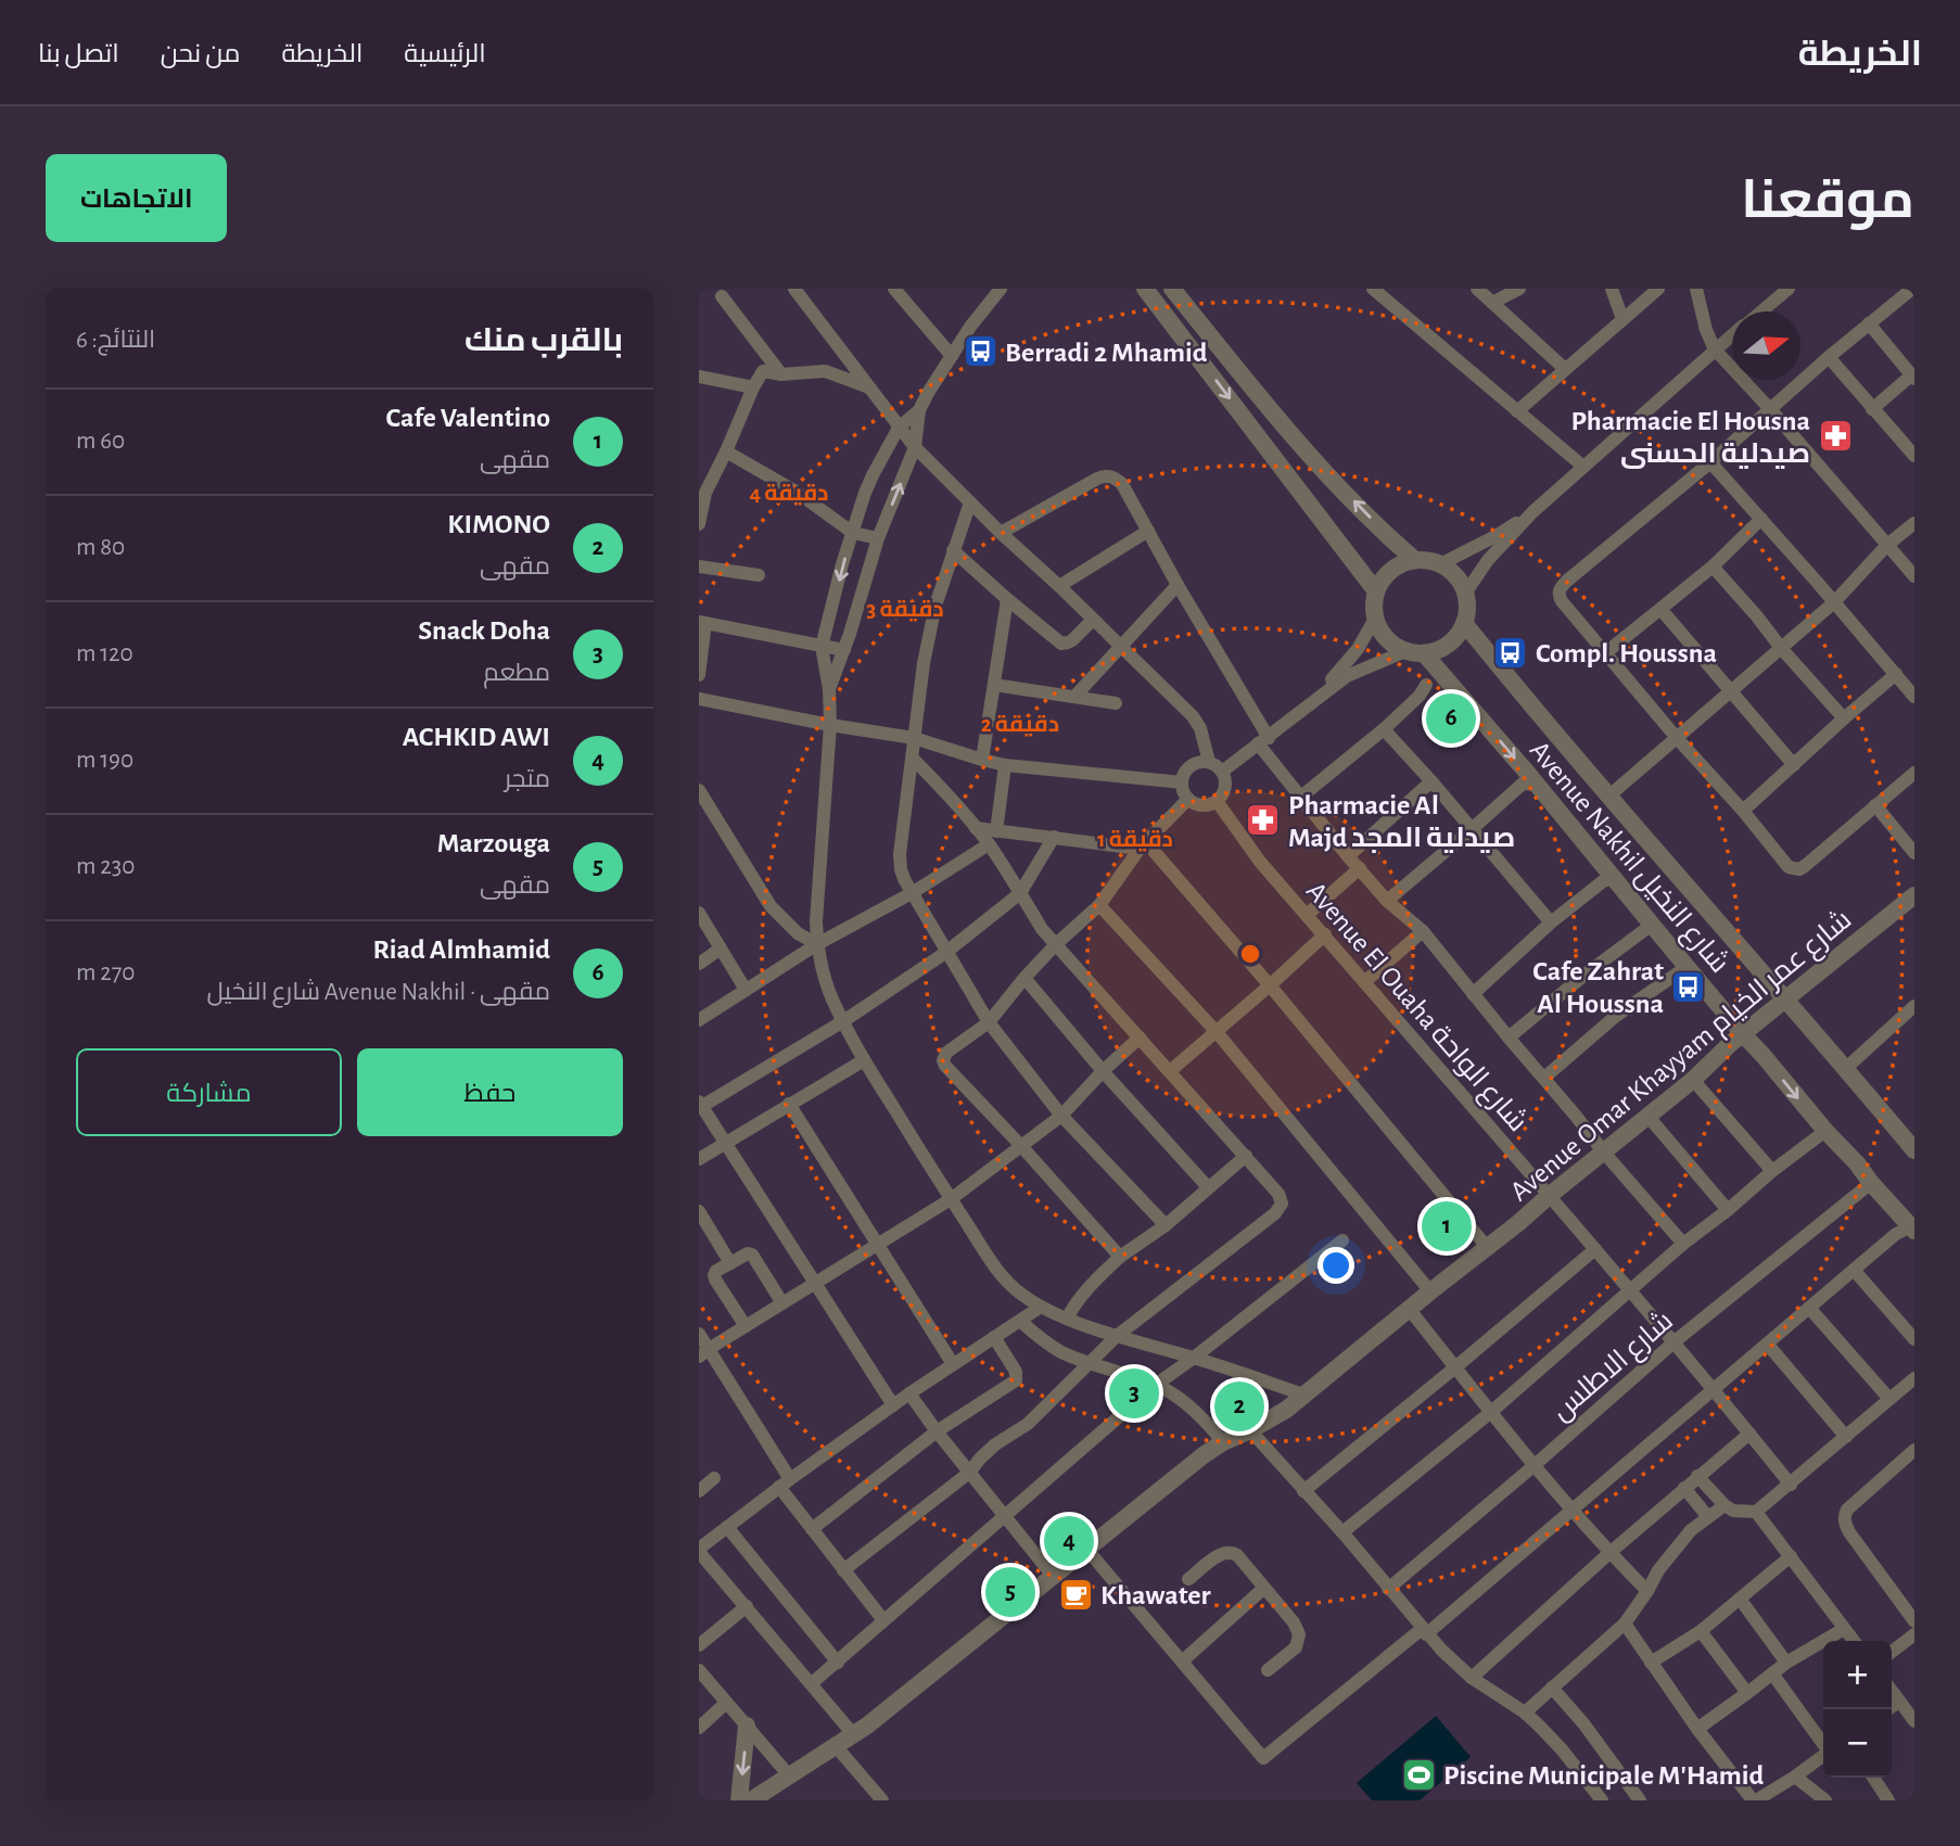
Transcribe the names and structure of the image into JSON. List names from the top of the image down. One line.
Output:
{"streets":{"street":["Avenue Nakhil شارع النخيل","Avenue El Ouaha شارع الواحة","Avenue Omar Khayyam شارع عمر الخيام","شارع الاطلس"]},"crossings":[["Avenue Nakhil شارع النخيل","Avenue Omar Khayyam شارع عمر الخيام"],["Avenue Nakhil شارع النخيل","شارع الاطلس"],["Avenue El Ouaha شارع الواحة","Avenue Omar Khayyam شارع عمر الخيام"],["Avenue El Ouaha شارع الواحة","شارع الاطلس"]],"places":{"bus stop":["Berradi 2 Mhamid","Compl. Houssna","Cafe Zahrat Al Houssna"],"pharmacy":["Pharmacie El Housna صيدلية الحسنى","Pharmacie Al Majd صيدلية المجد"],"cafe":["Khawater"],"sports":["Piscine Municipale M'Hamid"]},"north":"right","page":{"header":"الخريطة","nav":["الرئيسية","الخريطة","من نحن","اتصل بنا"],"title":"موقعنا","buttons":["الاتجاهات",["حفظ","مشاركة"]],"heading":["بالقرب منك","النتائج: 6"],"list":[{"mark":"1","name":"Cafe Valentino","note":"مقهى","value":"60 m"},{"mark":"2","name":"KIMONO","note":"مقهى","value":"80 m"},{"mark":"3","name":"Snack Doha","note":"مطعم","value":"120 m"},{"mark":"4","name":"ACHKID AWI","note":"متجر","value":"190 m"},{"mark":"5","name":"Marzouga","note":"مقهى","value":"230 m"},{"mark":"6","name":"Riad Almhamid","note":"مقهى · Avenue Nakhil شارع النخيل","value":"270 m"}],"pins":["6","1","3","2","4","5"],"map_buttons":["+","−"]},"rings":["4 دقيقة","3 دقيقة","2 دقيقة","1 دقيقة"]}
